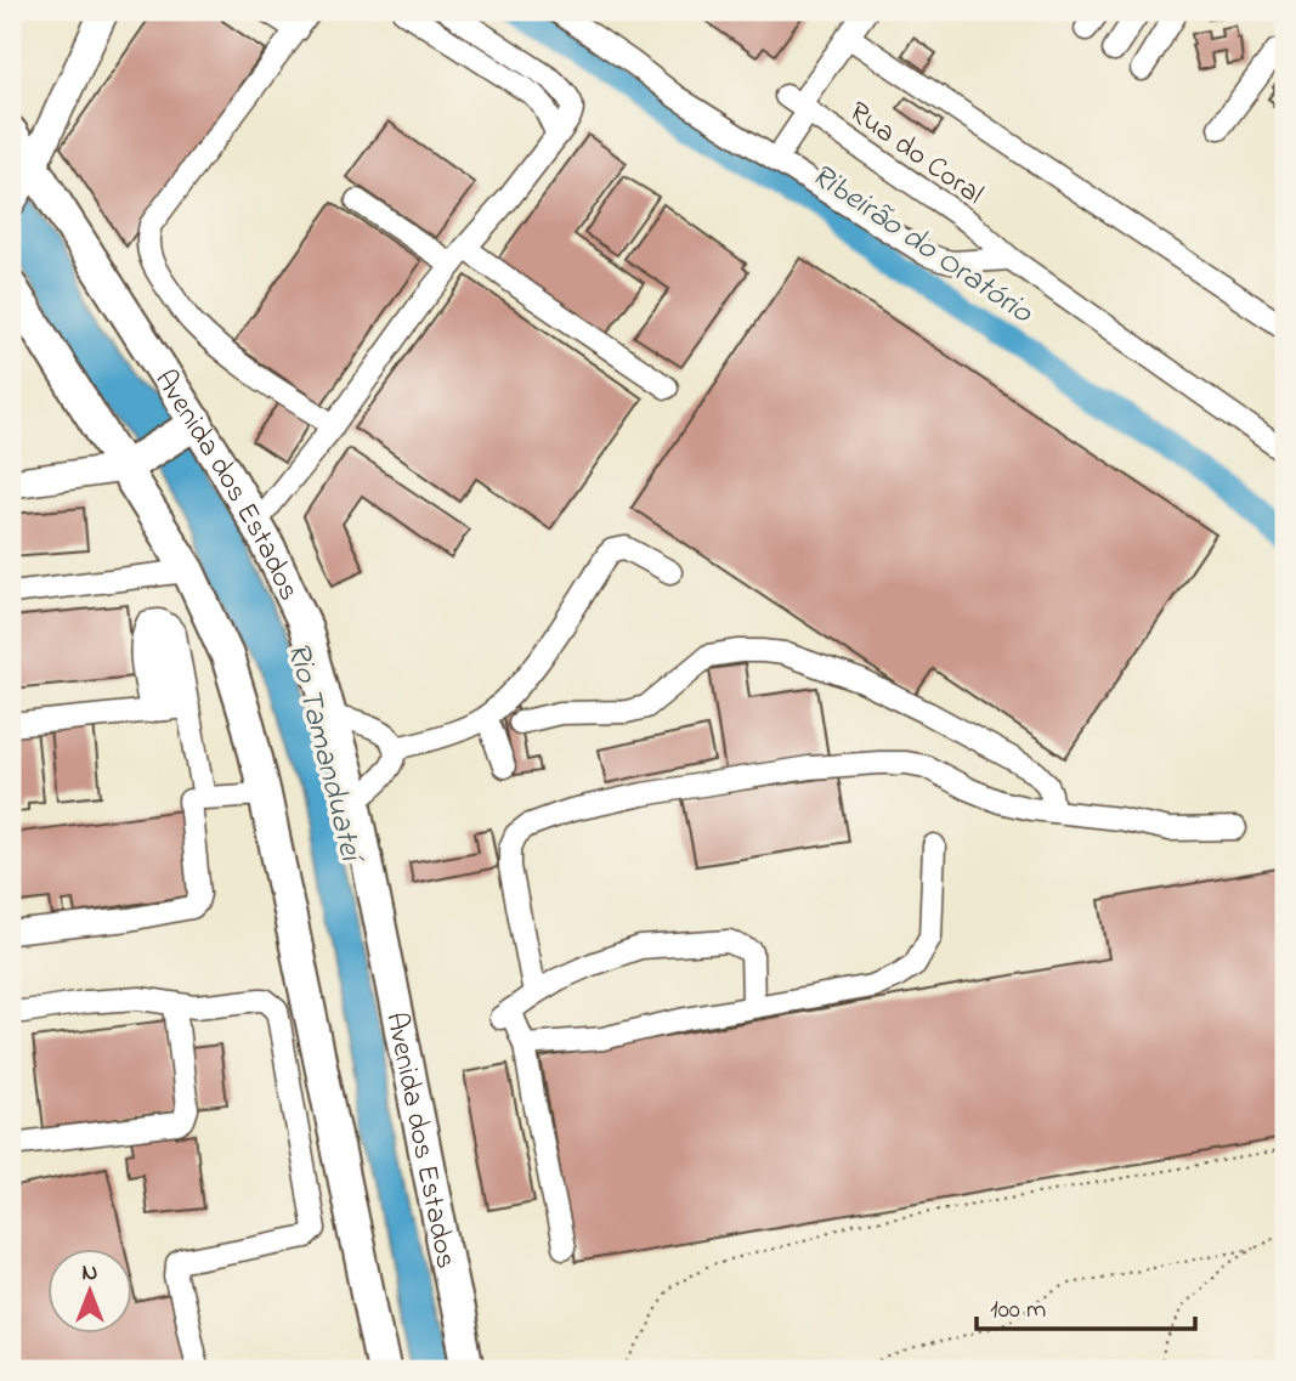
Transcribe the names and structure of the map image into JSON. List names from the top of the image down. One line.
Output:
{"streets":{"highway":["Avenida dos Estados"],"street":["Rua do Coral"]},"water":["Ribeirão do Oratório","Rio Tamanduateí"],"scale_bar":"100 m","north":"top"}
